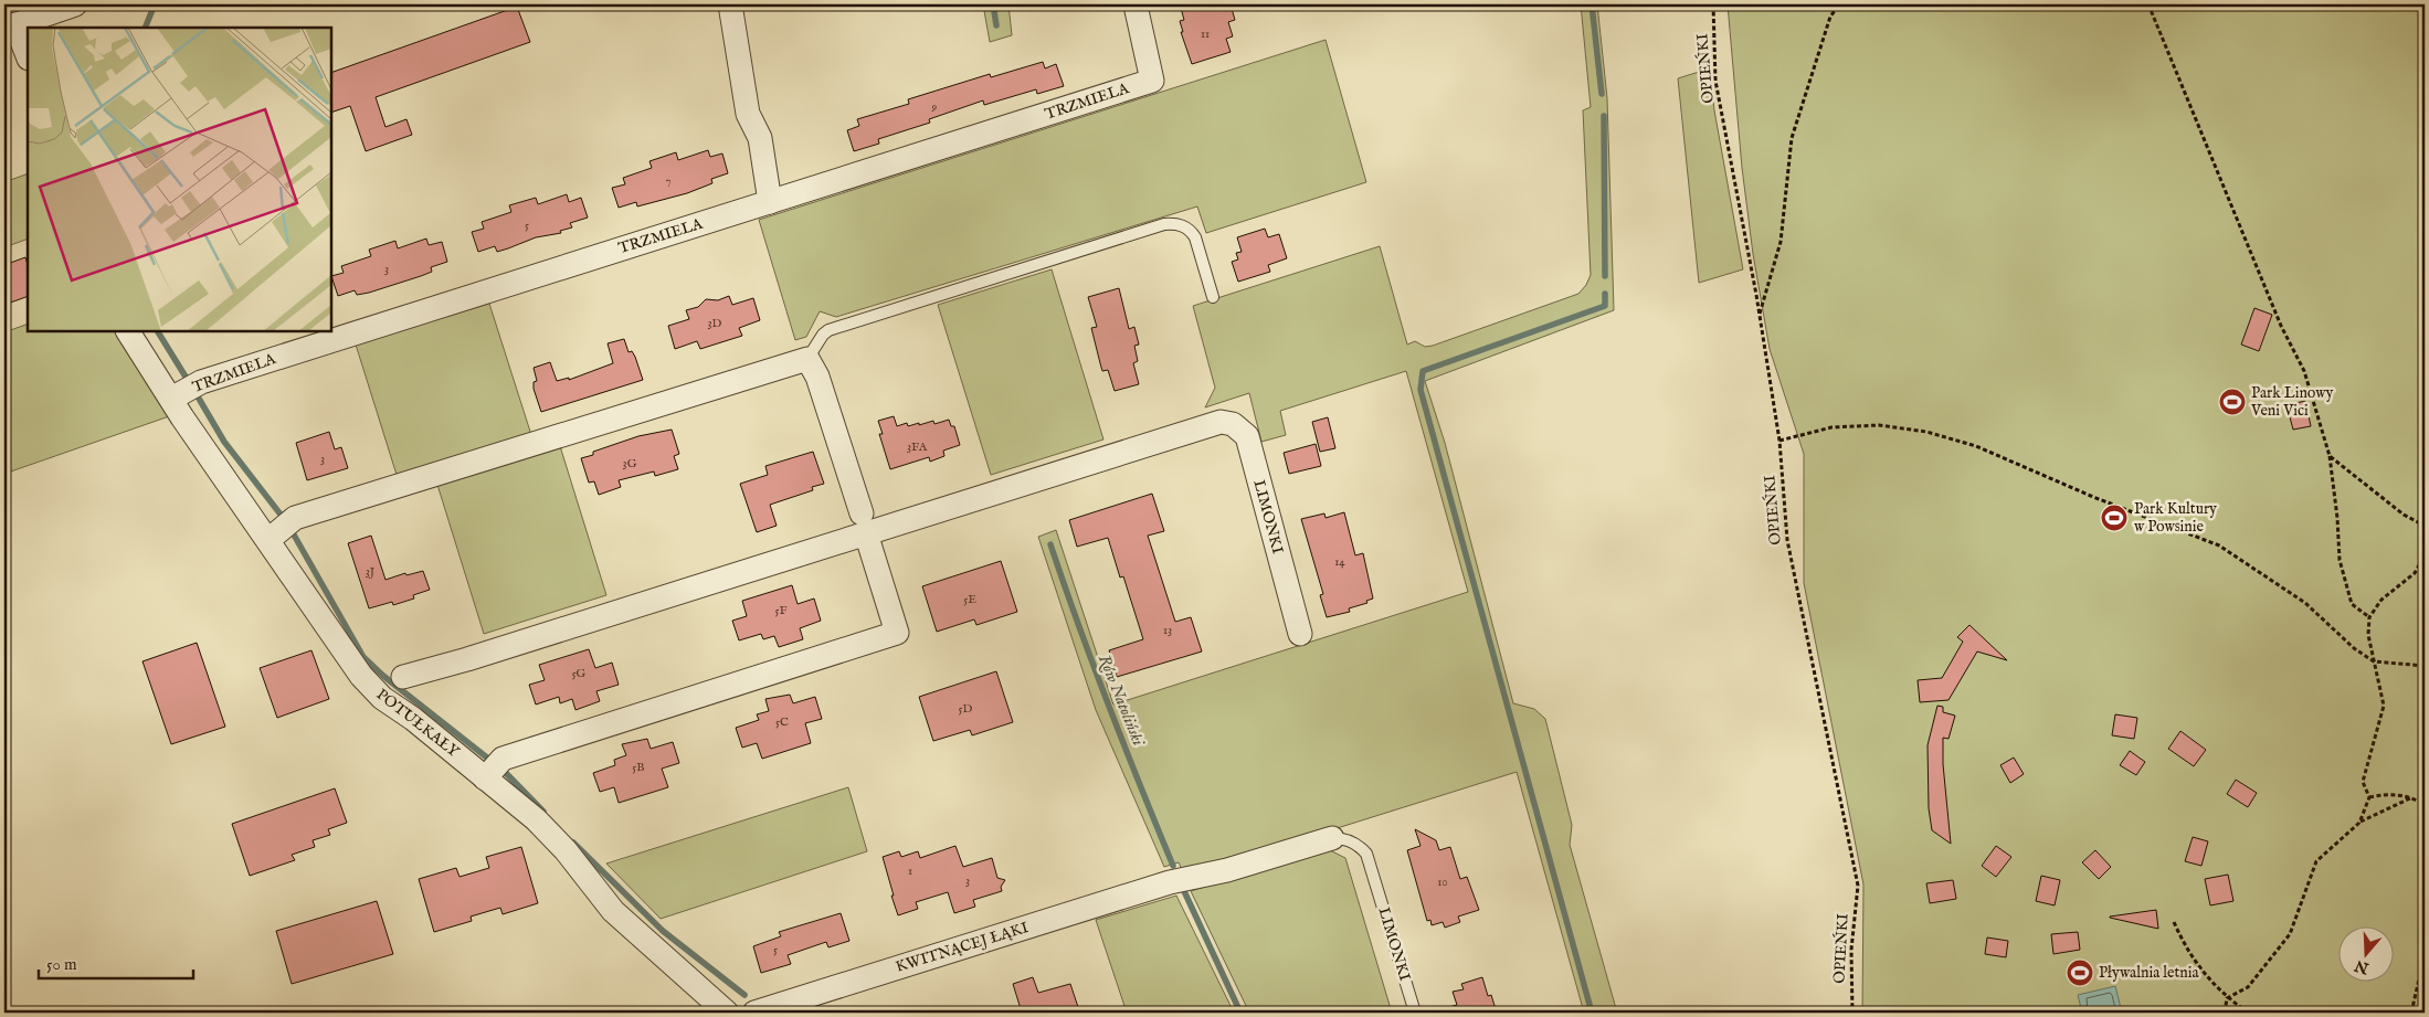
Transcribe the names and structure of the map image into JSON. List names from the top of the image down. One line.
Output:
{"streets":{"street":["TRZMIELA","LIMONKI","POTUŁKAŁY","KWITNĄCEJ ŁĄKI"],"path":["OPIEŃKI"]},"crossings":[["TRZMIELA","POTUŁKAŁY"],["LIMONKI","KWITNĄCEJ ŁĄKI"]],"water":["Rów Natoliński"],"places":{"sports":["Park Linowy Veni Vici","Park Kultury w Powsinie","Pływalnia letnia"]},"house_numbers":["11","9","7","5","3","3D","3FA","3","3G","14","3J","5E","5F","13","5G","5D","5C","5B","1","3","10","5"],"scale_bar":"50 m","north":"bottom"}
